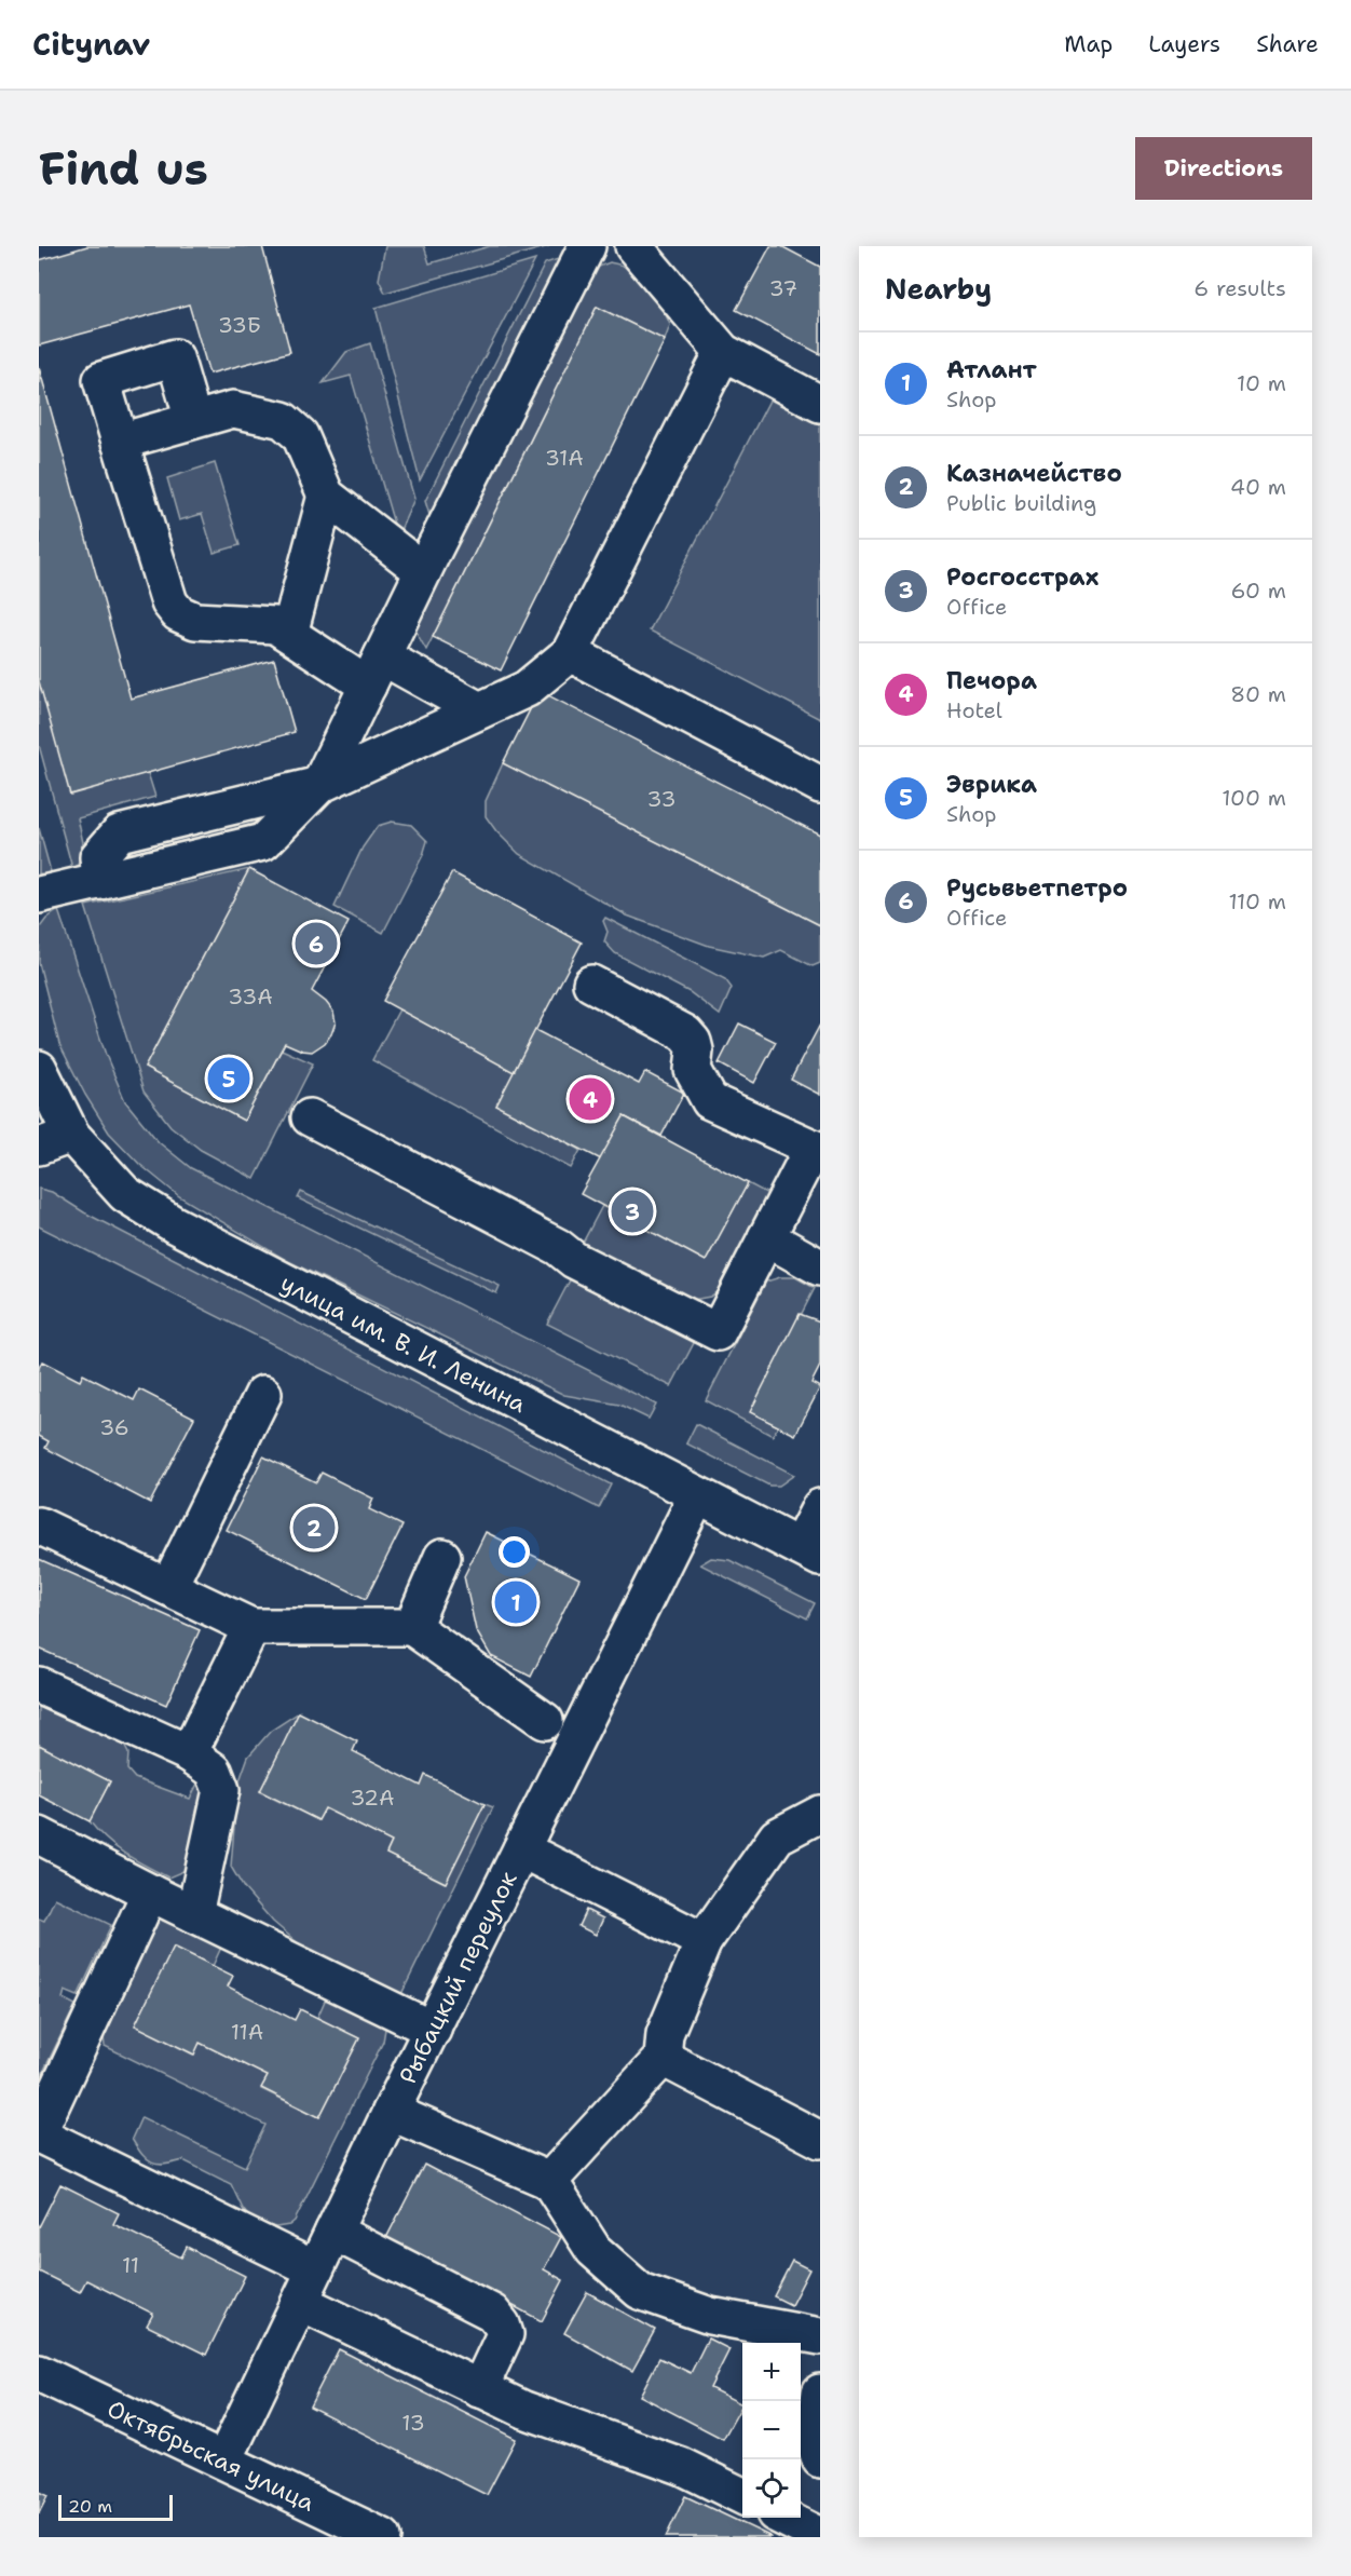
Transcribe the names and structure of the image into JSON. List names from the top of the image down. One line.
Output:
{"streets":{"main road":["улица им. В. И. Ленина","Рыбацкий переулок","Октябрьская улица"]},"crossings":[["улица им. В. И. Ленина","Рыбацкий переулок"],["Рыбацкий переулок","Октябрьская улица"]],"house_numbers":["37","33Б","31А","33","33А","36","32А","11А","11","13"],"scale_bar":"20 m","page":{"header":"Citynav","nav":["Map","Layers","Share"],"buttons":"Directions","title":"Find us","heading":["Nearby","6 results"],"list":[{"mark":"1","name":"Атлант","note":"Shop","value":"10 m"},{"mark":"2","name":"Казначейство","note":"Public building","value":"40 m"},{"mark":"3","name":"Росгосстрах","note":"Office","value":"60 m"},{"mark":"4","name":"Печора","note":"Hotel","value":"80 m"},{"mark":"5","name":"Эврика","note":"Shop","value":"100 m"},{"mark":"6","name":"Русьвьетпетро","note":"Office","value":"110 m"}],"pins":["6","5","4","3","2","1"],"map_buttons":["+","−"],"scale":"20 m"}}
